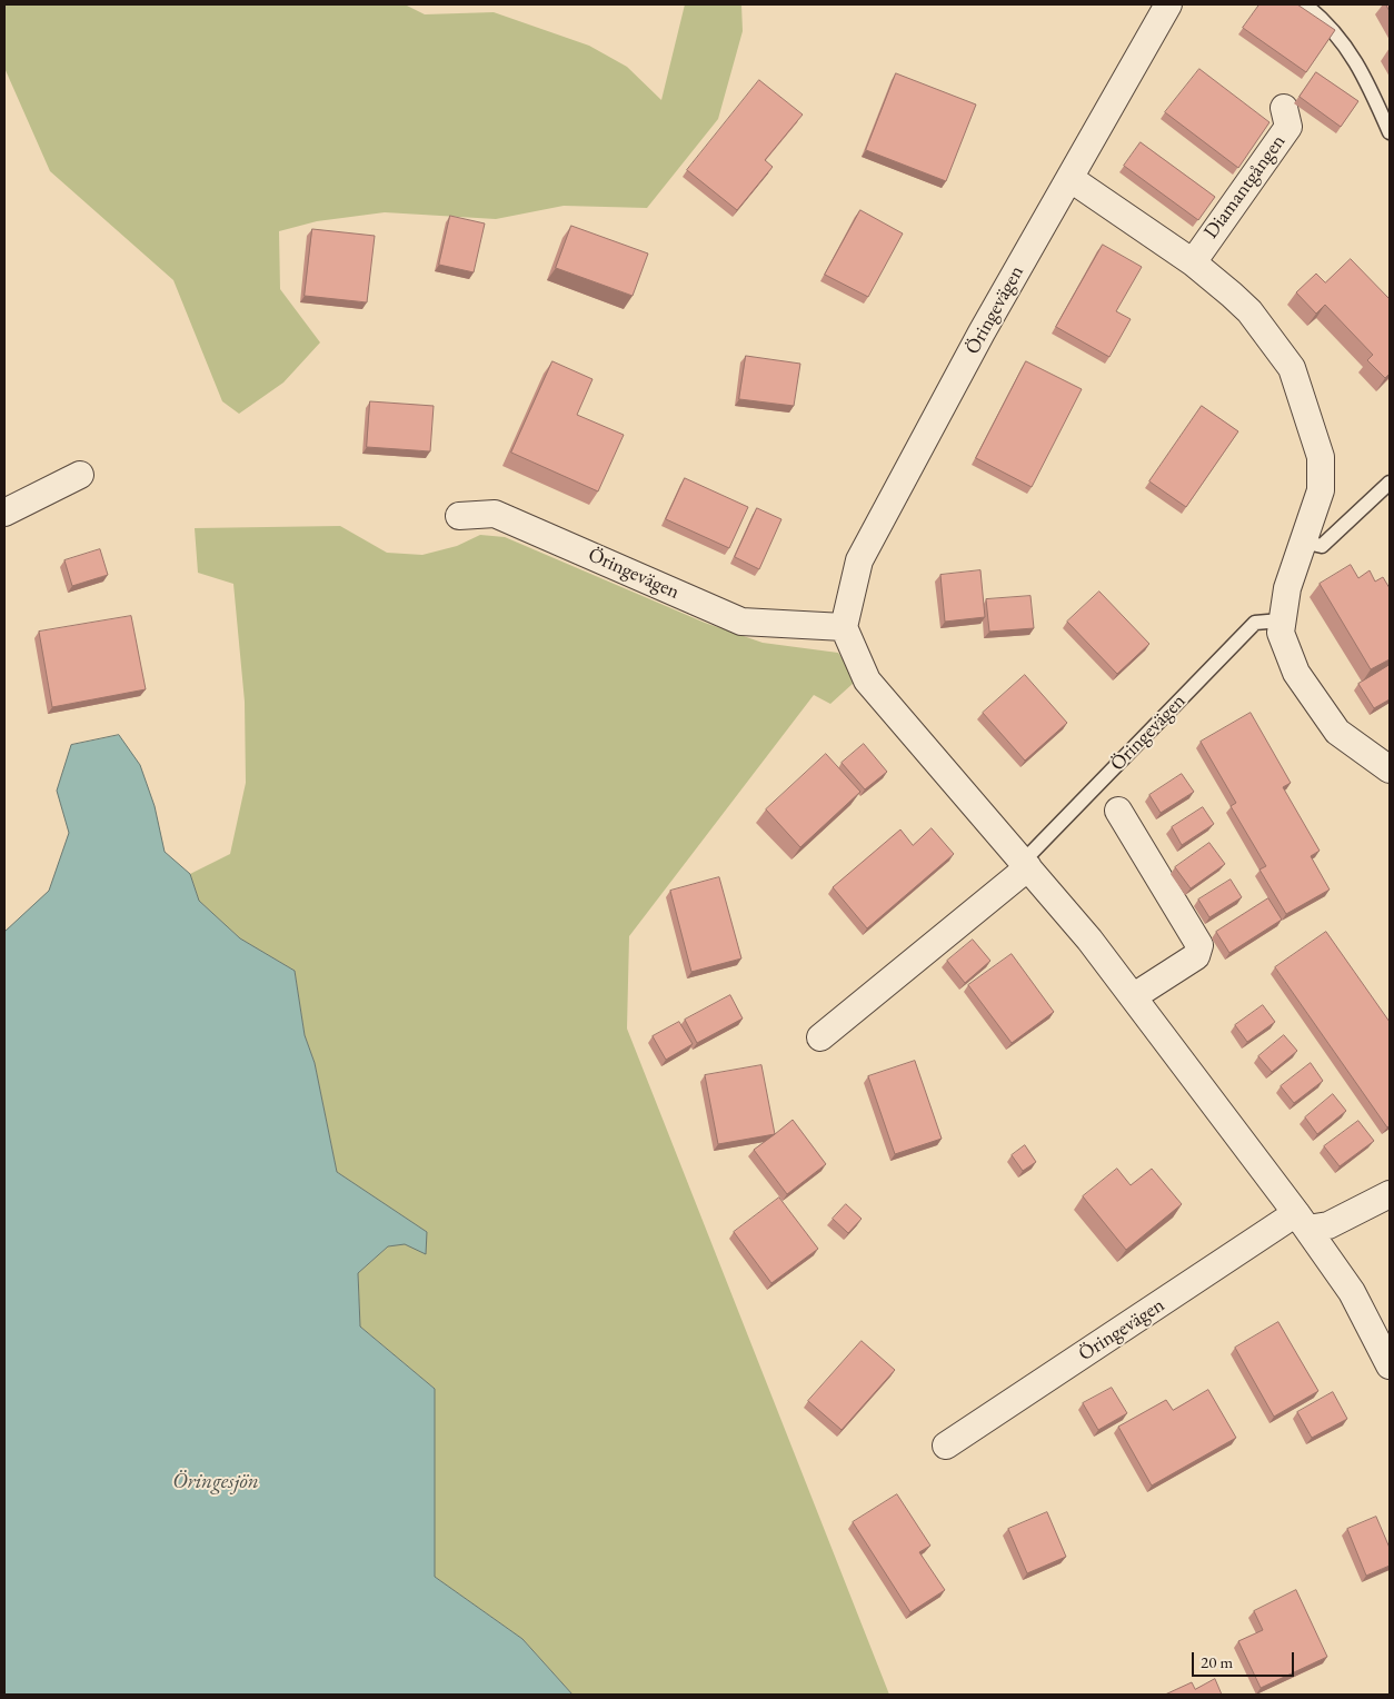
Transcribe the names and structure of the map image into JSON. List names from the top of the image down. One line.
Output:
{"streets":{"street":["Diamantgången","Öringevägen"]},"water":["Öringesjön"],"scale_bar":"20 m"}
